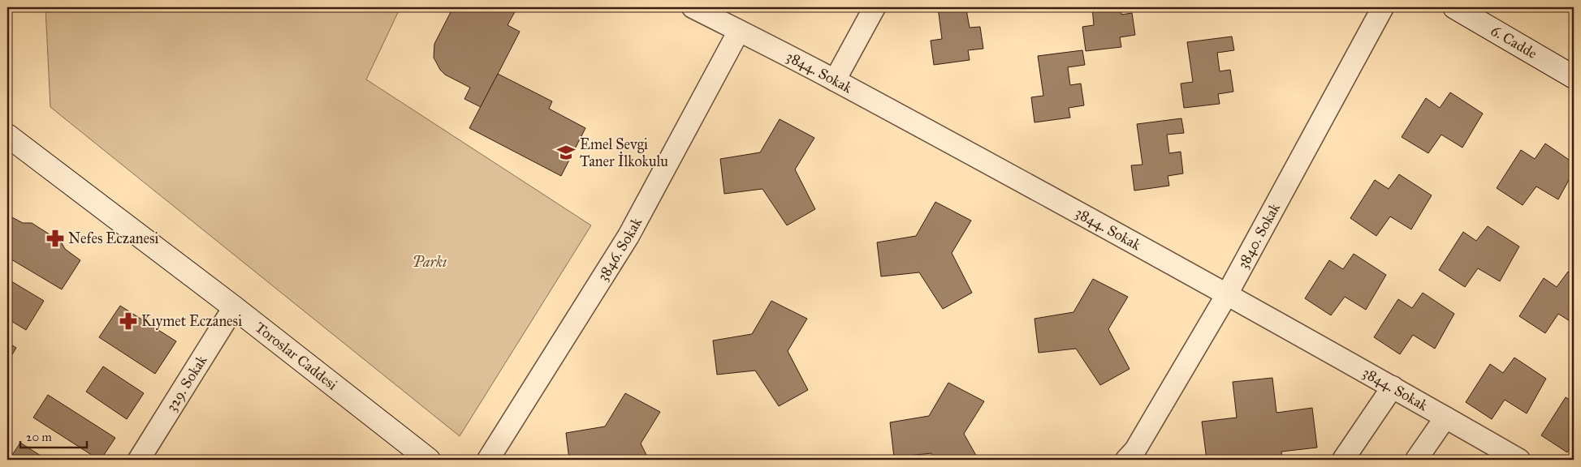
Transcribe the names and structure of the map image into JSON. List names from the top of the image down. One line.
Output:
{"streets":{"main road":["6. Cadde","Toroslar Caddesi"],"street":["3844. Sokak","3840. Sokak","3846. Sokak","329. Sokak"]},"crossings":[["3844. Sokak","3840. Sokak"],["3844. Sokak","3846. Sokak"],["Toroslar Caddesi","329. Sokak"]],"parks":["Parkı"],"places":{"school or university":["Emel Sevgi Taner İlkokulu"],"pharmacy":["Nefes Eczanesi","Kıymet Eczanesi"]},"scale_bar":"20 m"}
